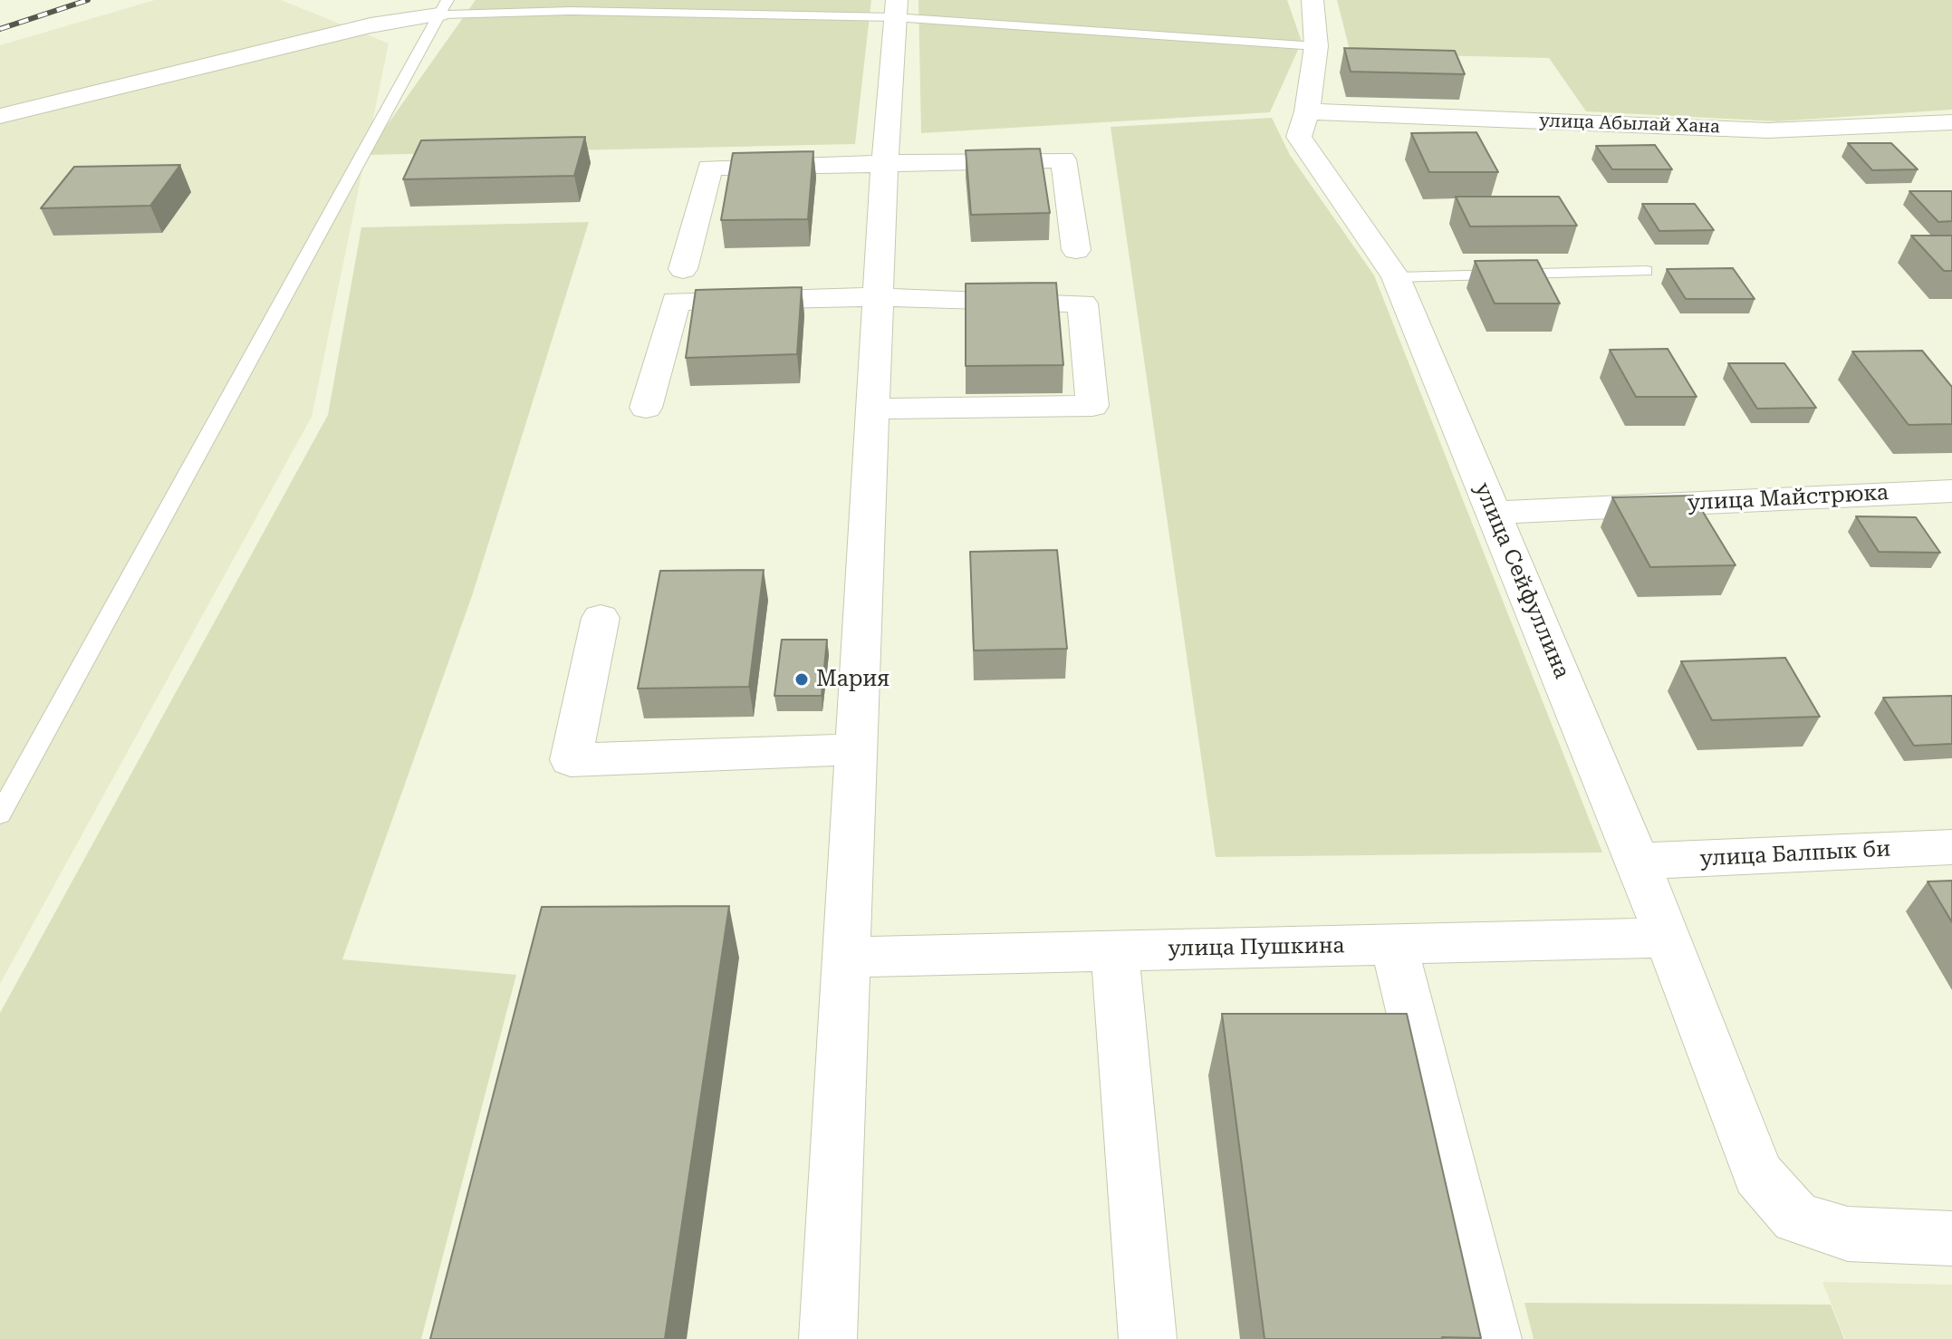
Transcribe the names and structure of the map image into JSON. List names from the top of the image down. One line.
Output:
{"streets":{"street":["улица Абылай Хана","улица Майстрюка","улица Сейфуллина","улица Балпык би","улица Пушкина"]},"crossings":[["улица Абылай Хана","улица Сейфуллина"],["улица Майстрюка","улица Сейфуллина"],["улица Сейфуллина","улица Балпык би"],["улица Сейфуллина","улица Пушкина"]],"places":["Мария"]}
